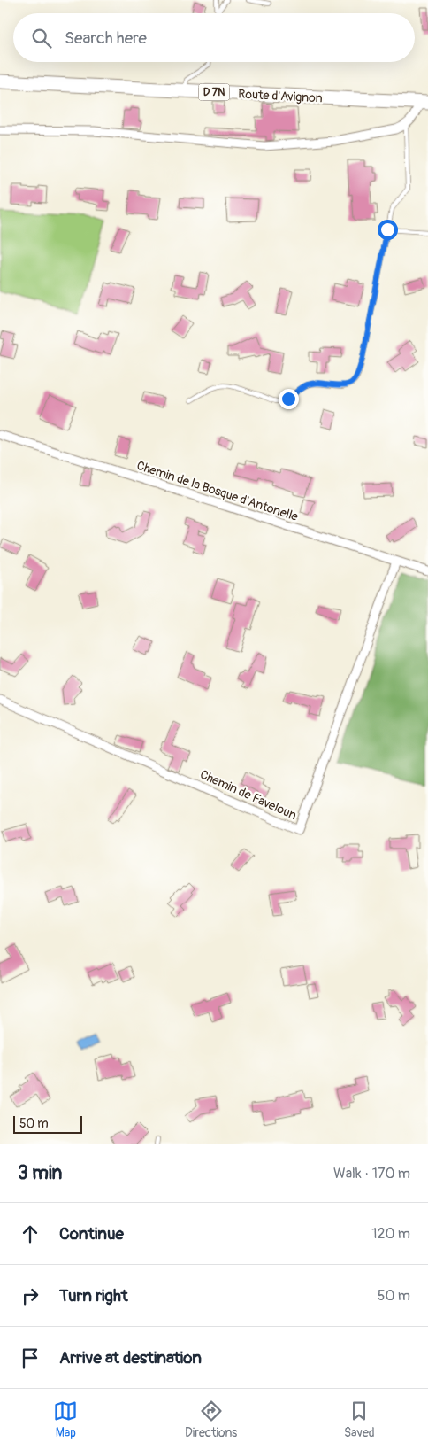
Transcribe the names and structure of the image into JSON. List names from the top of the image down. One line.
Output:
{"streets":{"main road":["D 7N","Route d'Avignon"],"street":["Chemin de la Bosque d'Antonelle","Chemin de Faveloun"]},"crossings":[["Chemin de la Bosque d'Antonelle","Chemin de Faveloun"]],"scale_bar":"50 m","page":{"search":"Search here","scale":"50 m","heading":["3 min","Walk · 170 m"],"list":[["Continue","120 m"],["Turn right","50 m"],"Arrive at destination"],"nav":["Map","Directions","Saved"]}}
